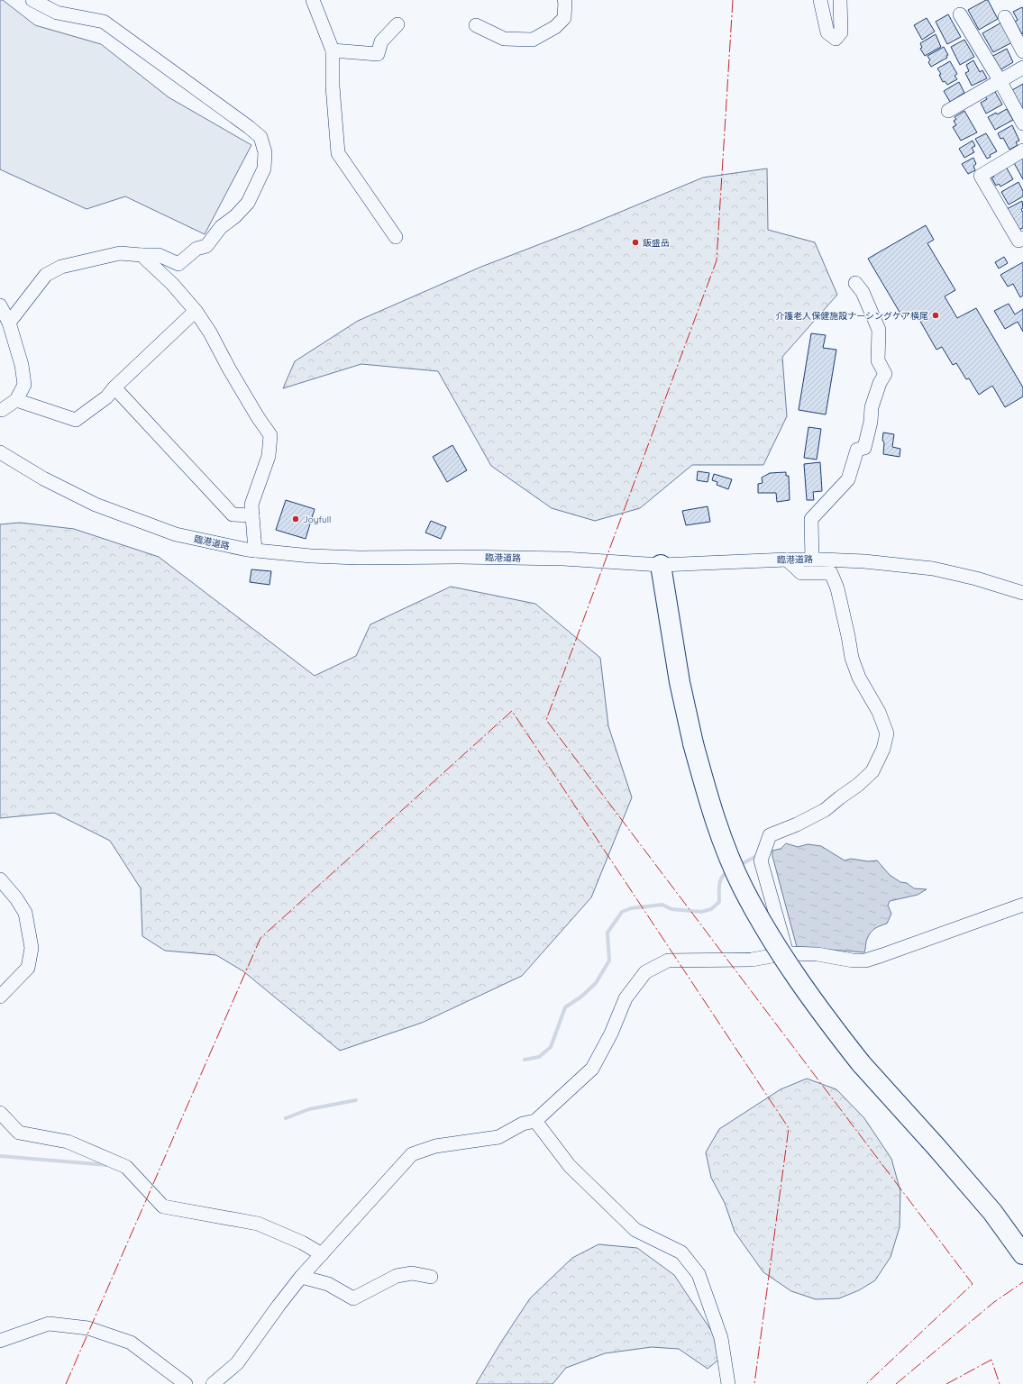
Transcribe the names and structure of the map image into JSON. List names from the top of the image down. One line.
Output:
{"streets":{"street":["臨港道路"]},"places":["飯盛岳","介護老人保健施設ナーシングケア横尾","Joyfull"]}
